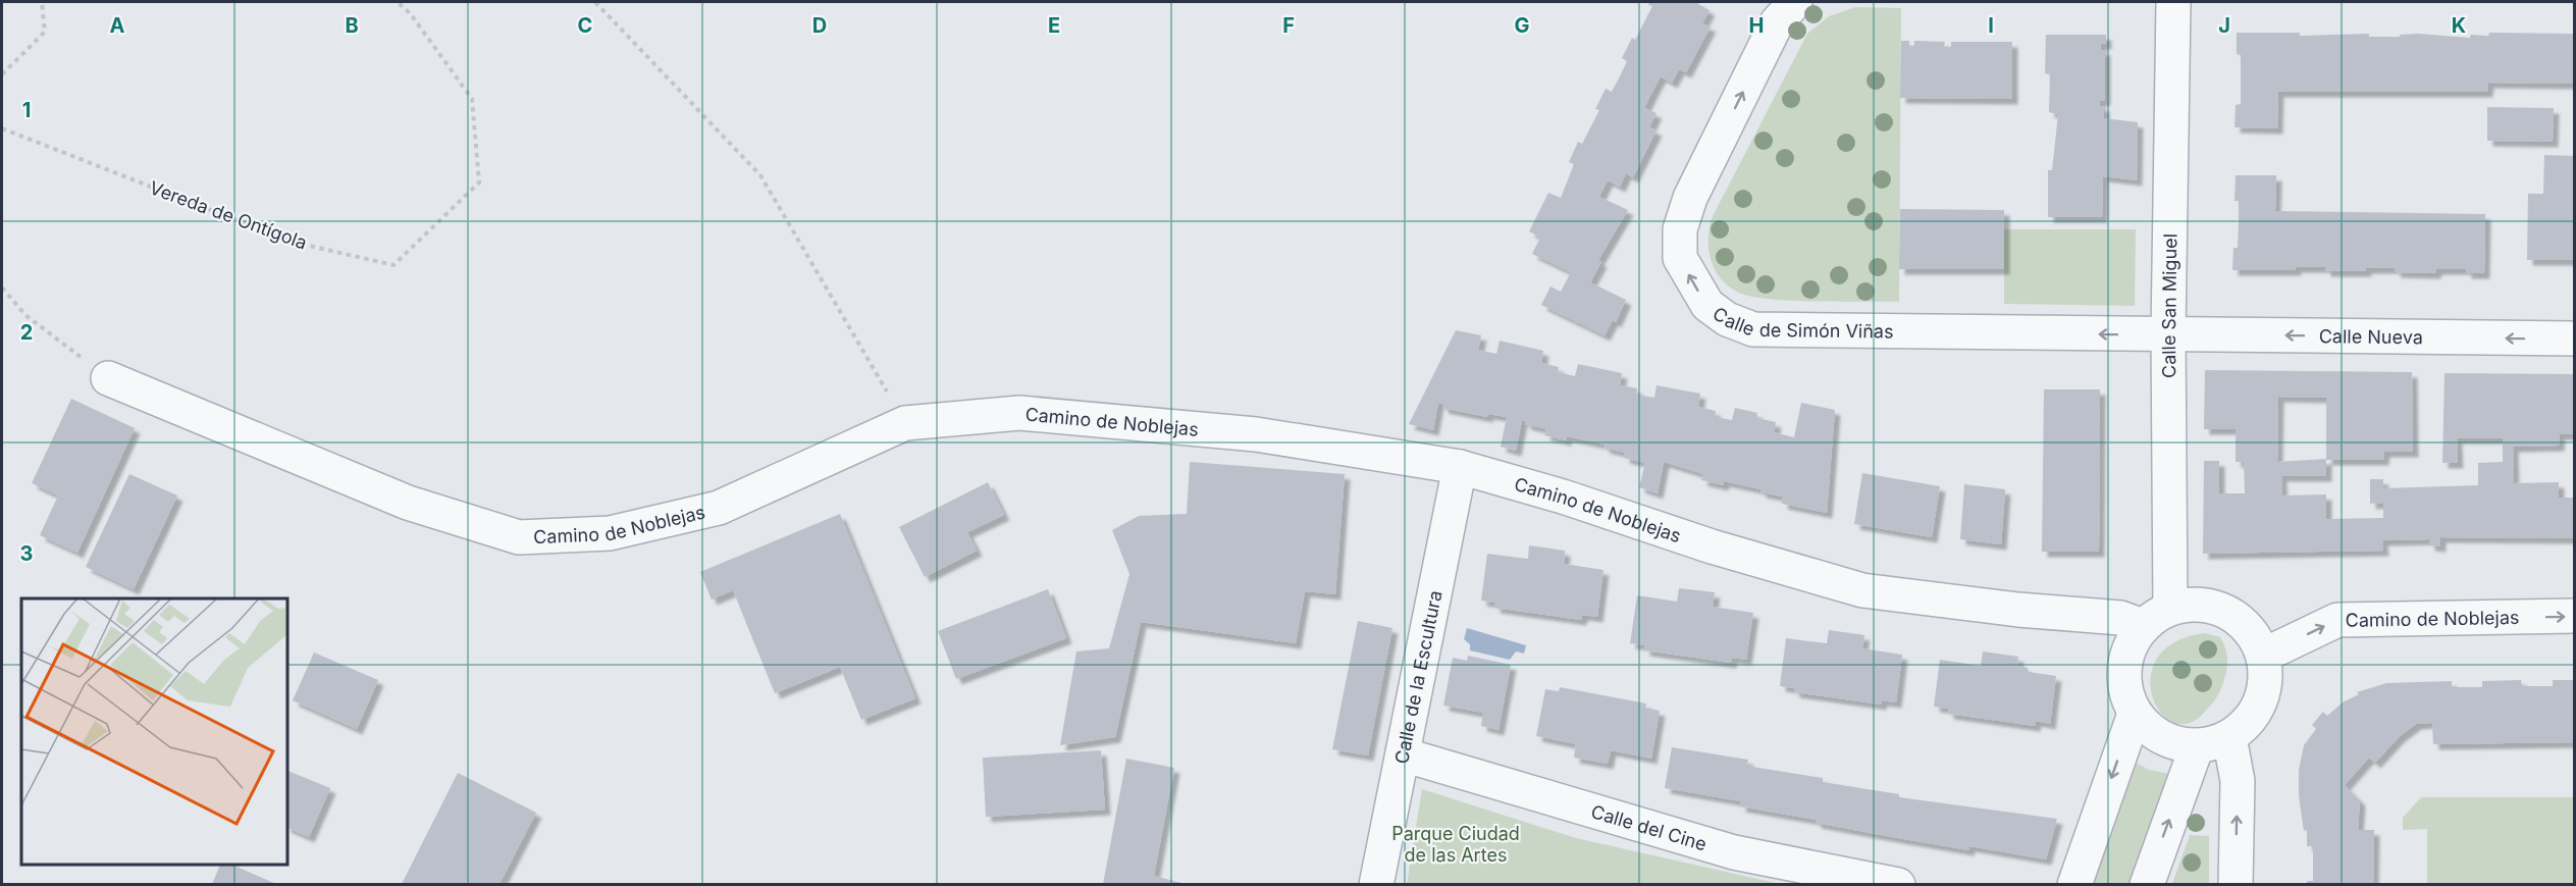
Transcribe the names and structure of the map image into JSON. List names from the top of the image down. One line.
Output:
{"streets":{"street":["Calle San Miguel","Calle de Simón Viñas","Calle Nueva","Camino de Noblejas","Calle de la Escultura","Calle del Cine"],"path":["Vereda de Ontígola"]},"crossings":[["Calle San Miguel","Calle de Simón Viñas"],["Calle San Miguel","Calle Nueva"],["Calle San Miguel","Camino de Noblejas"],["Calle de Simón Viñas","Calle Nueva"],["Camino de Noblejas","Calle de la Escultura"],["Calle de la Escultura","Calle del Cine"]],"one_way":["Calle Nueva"],"parks":["Parque Ciudad de las Artes"],"grid":{"columns":["A","B","C","D","E","F","G","H","I","J","K"],"rows":["1","2","3"]}}
